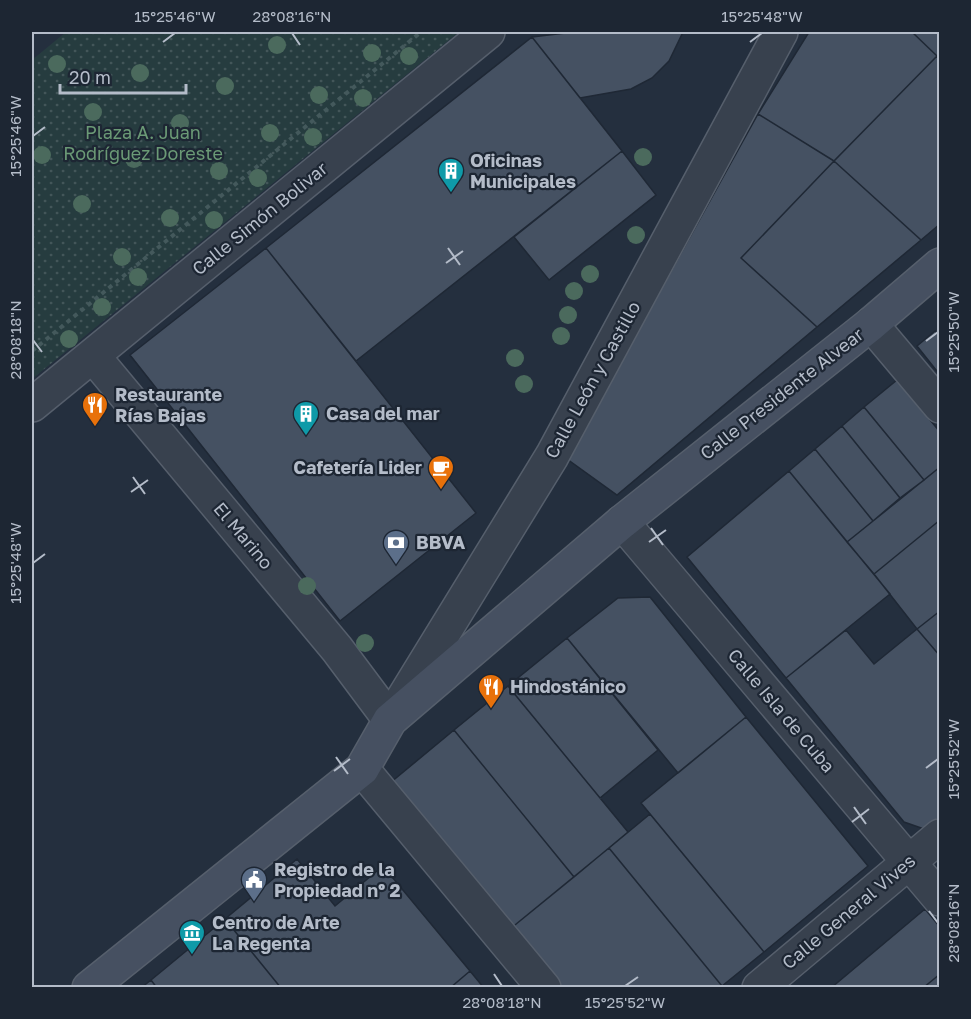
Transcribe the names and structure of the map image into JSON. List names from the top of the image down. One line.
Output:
{"streets":{"street":["Calle Simón Bolivar","Calle León y Castillo","Calle Presidente Alvear","El Marino","Calle Isla de Cuba","Calle General Vives"]},"crossings":[["Calle Simón Bolivar","El Marino"],["Calle León y Castillo","Calle Presidente Alvear"],["Calle León y Castillo","El Marino"],["Calle León y Castillo","Calle Isla de Cuba"],["Calle Presidente Alvear","Calle Isla de Cuba"],["Calle Isla de Cuba","Calle General Vives"]],"parks":["Plaza A. Juan Rodríguez Doreste"],"places":{"building":["Oficinas Municipales","Casa del mar"],"restaurant":["Restaurante Rías Bajas","Hindostánico"],"cafe":["Cafetería Lider"],"bank":["BBVA"],"public building":["Registro de la Propiedad nº 2"],"museum":["Centro de Arte La Regenta"]},"scale_bar":"20 m","coordinates":["15°25'46\"W","28°08'16\"N","15°25'48\"W","15°25'50\"W","28°08'18\"N","15°25'52\"W"]}
